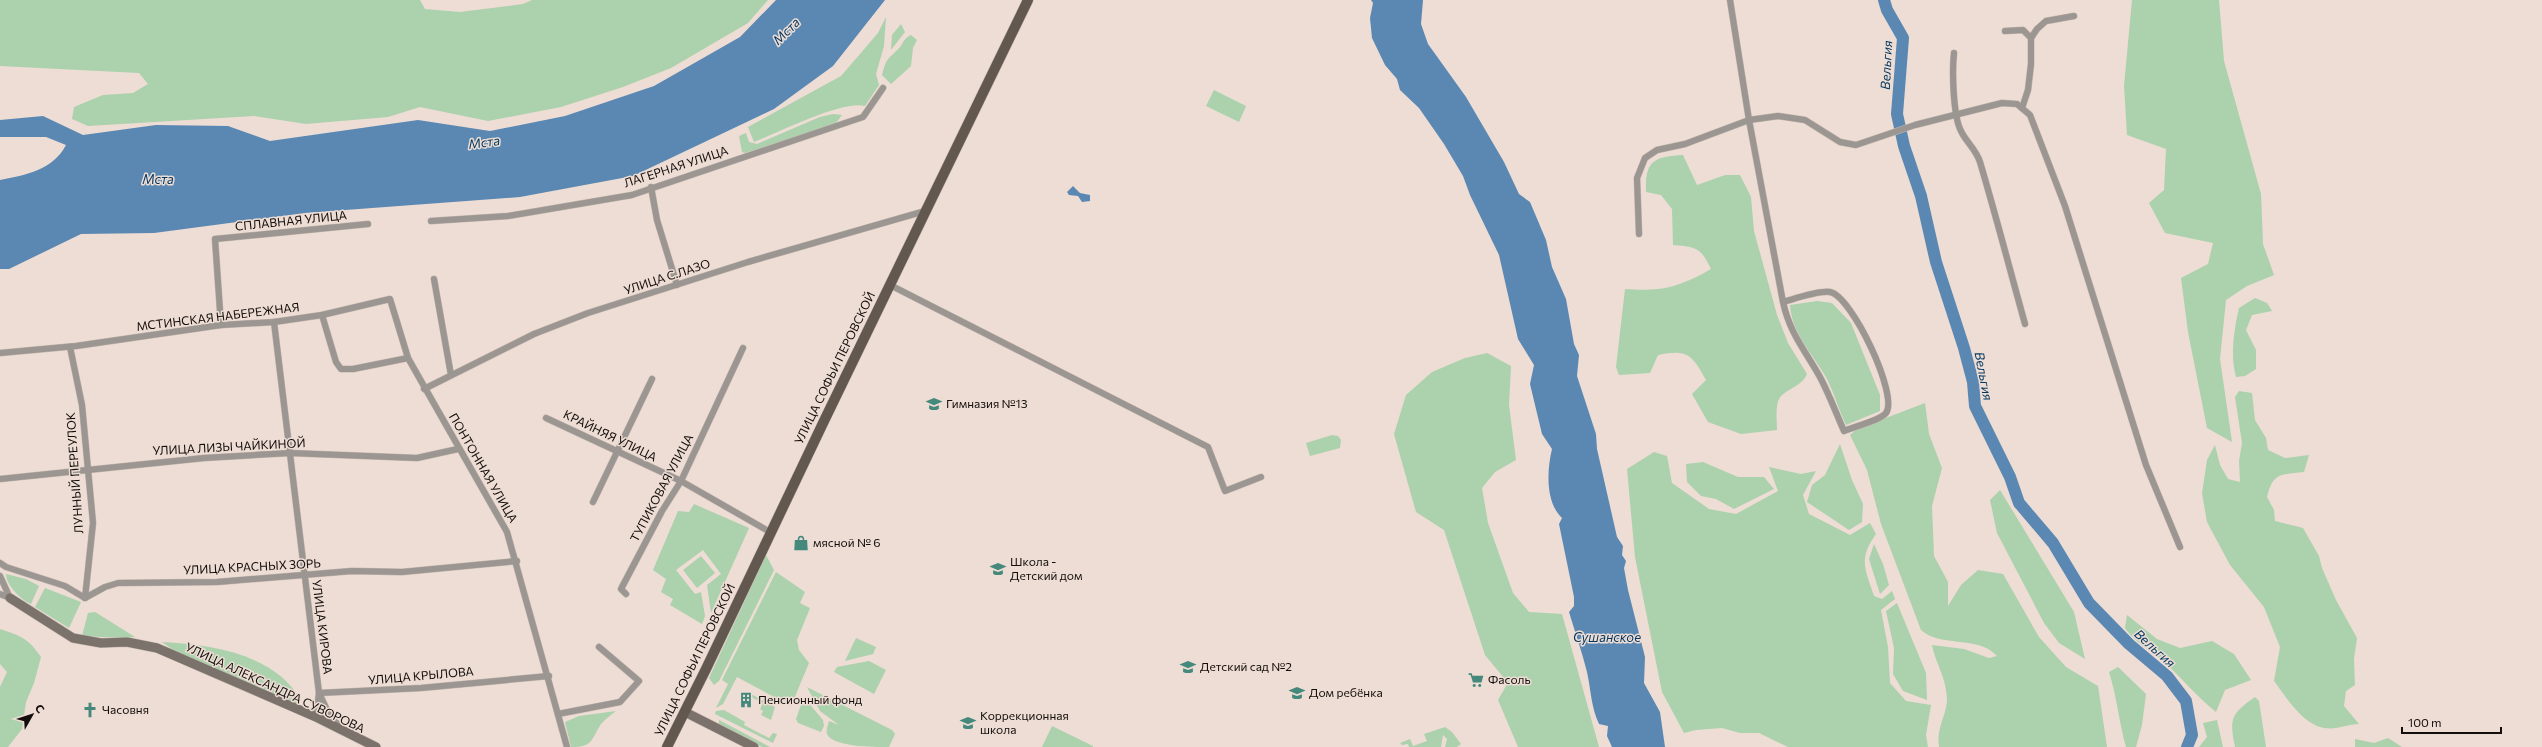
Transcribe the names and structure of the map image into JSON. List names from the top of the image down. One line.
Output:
{"streets":{"main road":["УЛИЦА СОФЬИ ПЕРОВСКОЙ"],"street":["ЛАГЕРНАЯ УЛИЦА","СПЛАВНАЯ УЛИЦА","УЛИЦА С.ЛАЗО","МСТИНСКАЯ НАБЕРЕЖНАЯ","КРАЙНЯЯ УЛИЦА","УЛИЦА ЛИЗЫ ЧАЙКИНОЙ","ПОНТОННАЯ УЛИЦА","ЛУННЫЙ ПЕРЕУЛОК","ТУПИКОВАЯ УЛИЦА","УЛИЦА КРАСНЫХ ЗОРЬ","УЛИЦА КИРОВА","УЛИЦА КРЫЛОВА","УЛИЦА АЛЕКСАНДРА СУВОРОВА"]},"crossings":[["СПЛАВНАЯ УЛИЦА","МСТИНСКАЯ НАБЕРЕЖНАЯ"],["УЛИЦА С.ЛАЗО","УЛИЦА СОФЬИ ПЕРОВСКОЙ"],["УЛИЦА С.ЛАЗО","ПОНТОННАЯ УЛИЦА"],["МСТИНСКАЯ НАБЕРЕЖНАЯ","ПОНТОННАЯ УЛИЦА"],["МСТИНСКАЯ НАБЕРЕЖНАЯ","ЛУННЫЙ ПЕРЕУЛОК"],["МСТИНСКАЯ НАБЕРЕЖНАЯ","УЛИЦА КИРОВА"],["УЛИЦА СОФЬИ ПЕРОВСКОЙ","КРАЙНЯЯ УЛИЦА"],["КРАЙНЯЯ УЛИЦА","ТУПИКОВАЯ УЛИЦА"],["УЛИЦА ЛИЗЫ ЧАЙКИНОЙ","ПОНТОННАЯ УЛИЦА"],["УЛИЦА ЛИЗЫ ЧАЙКИНОЙ","ЛУННЫЙ ПЕРЕУЛОК"],["УЛИЦА ЛИЗЫ ЧАЙКИНОЙ","УЛИЦА КИРОВА"],["ПОНТОННАЯ УЛИЦА","УЛИЦА КРАСНЫХ ЗОРЬ"],["ПОНТОННАЯ УЛИЦА","УЛИЦА КРЫЛОВА"],["ЛУННЫЙ ПЕРЕУЛОК","УЛИЦА КРАСНЫХ ЗОРЬ"],["УЛИЦА КРАСНЫХ ЗОРЬ","УЛИЦА КИРОВА"],["УЛИЦА КИРОВА","УЛИЦА КРЫЛОВА"],["УЛИЦА КИРОВА","УЛИЦА АЛЕКСАНДРА СУВОРОВА"]],"water":["Мста","Вельгия","Сушанское"],"places":{"school or university":["Гимназия №13","Школа - Детский дом","Детский сад №2","Дом ребёнка","Коррекционная школа"],"shop":["мясной № 6"],"supermarket":["Фасоль"],"building":["Пенсионный фонд"],"church":["Часовня"]},"scale_bar":"100 m","north":"top right"}
